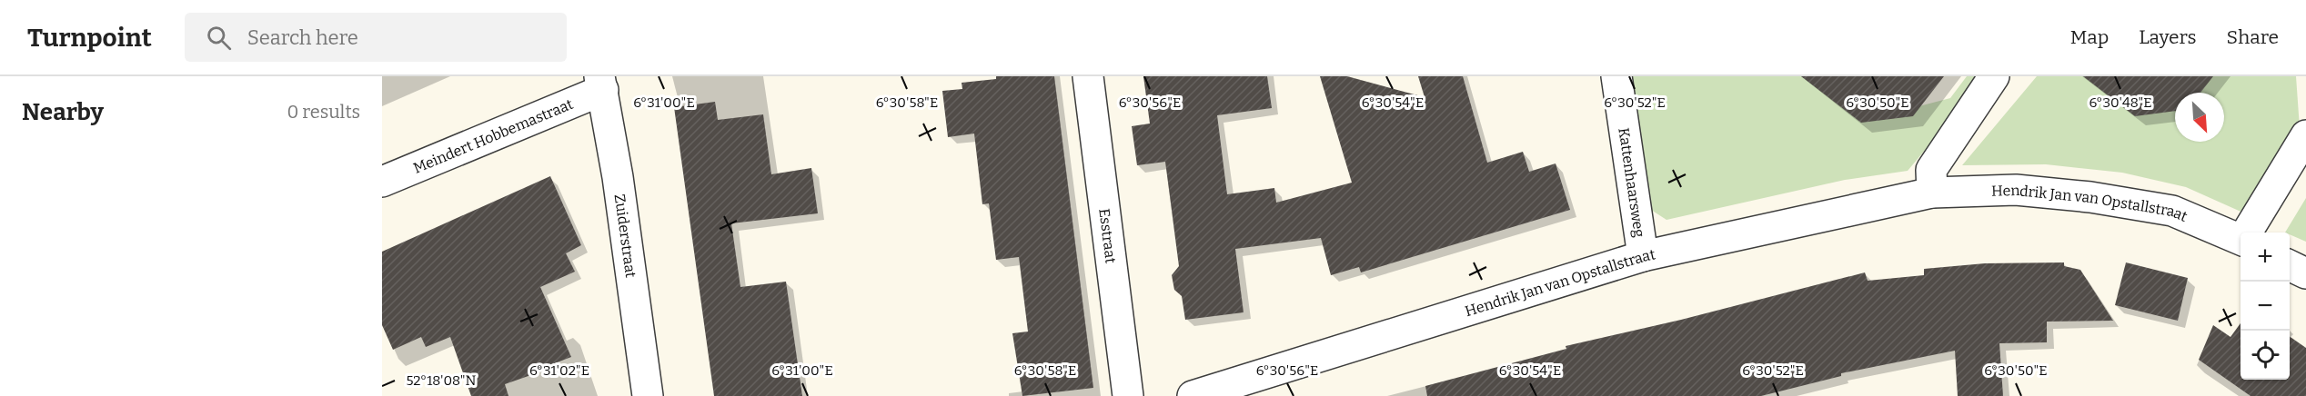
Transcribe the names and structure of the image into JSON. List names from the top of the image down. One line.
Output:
{"streets":{"street":["Meindert Hobbemastraat","Kattenhaarsweg","Hendrik Jan van Opstallstraat","Zuiderstraat","Esstraat"]},"crossings":[["Meindert Hobbemastraat","Zuiderstraat"],["Kattenhaarsweg","Hendrik Jan van Opstallstraat"]],"north":"bottom right","page":{"header":"Turnpoint","search":"Search here","nav":["Map","Layers","Share"],"heading":["Nearby","0 results"],"map_buttons":["+","−"]},"coordinates":["6°31'00\"E","6°30'58\"E","6°30'56\"E","6°30'54\"E","6°30'52\"E","6°30'50\"E","6°30'48\"E","6°31'02\"E","52°18'08\"N"]}
